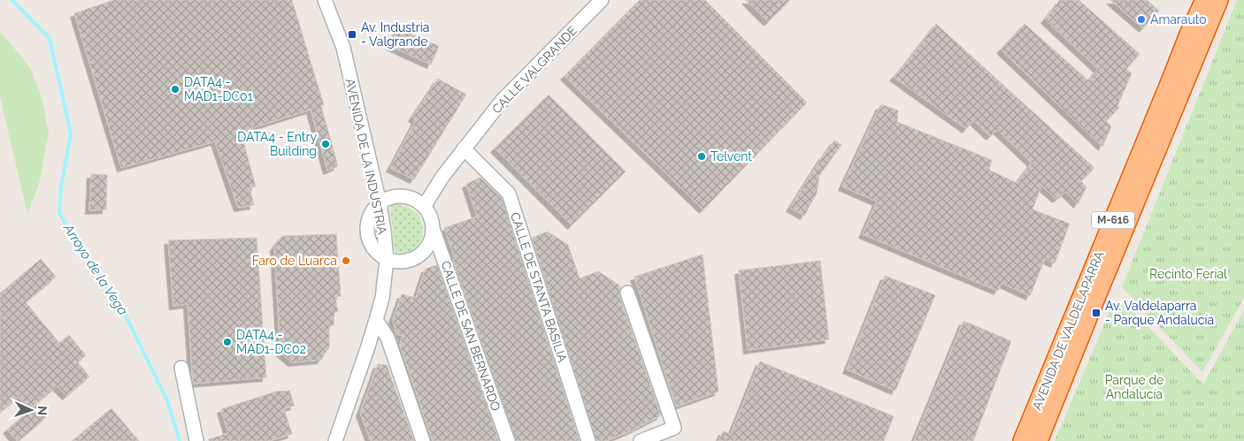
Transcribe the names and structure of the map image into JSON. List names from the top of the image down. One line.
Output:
{"streets":{"highway":["M-616","AVENIDA DE VALDELAPARRA"],"street":["CALLE VALGRANDE","AVENIDA DE LA INDUSTRIA","CALLE DE STANTA BASILIA","CALLE DE SAN BERNARDO"]},"crossings":[["CALLE VALGRANDE","AVENIDA DE LA INDUSTRIA"],["CALLE VALGRANDE","CALLE DE STANTA BASILIA"],["CALLE VALGRANDE","CALLE DE SAN BERNARDO"],["AVENIDA DE LA INDUSTRIA","CALLE DE SAN BERNARDO"]],"water":["Arroyo de la Vega"],"parks":["Recinto Ferial","Parque de Andalucía"],"places":{"other":["Amarauto","DATA4 - MAD1-DC01","DATA4 - Entry Building","Telvent","Faro de Luarca","DATA4 - MAD1-DC02"],"transit":["Av. Industria - Valgrande","Av. Valdelaparra - Parque Andalucía"]},"north":"right"}
